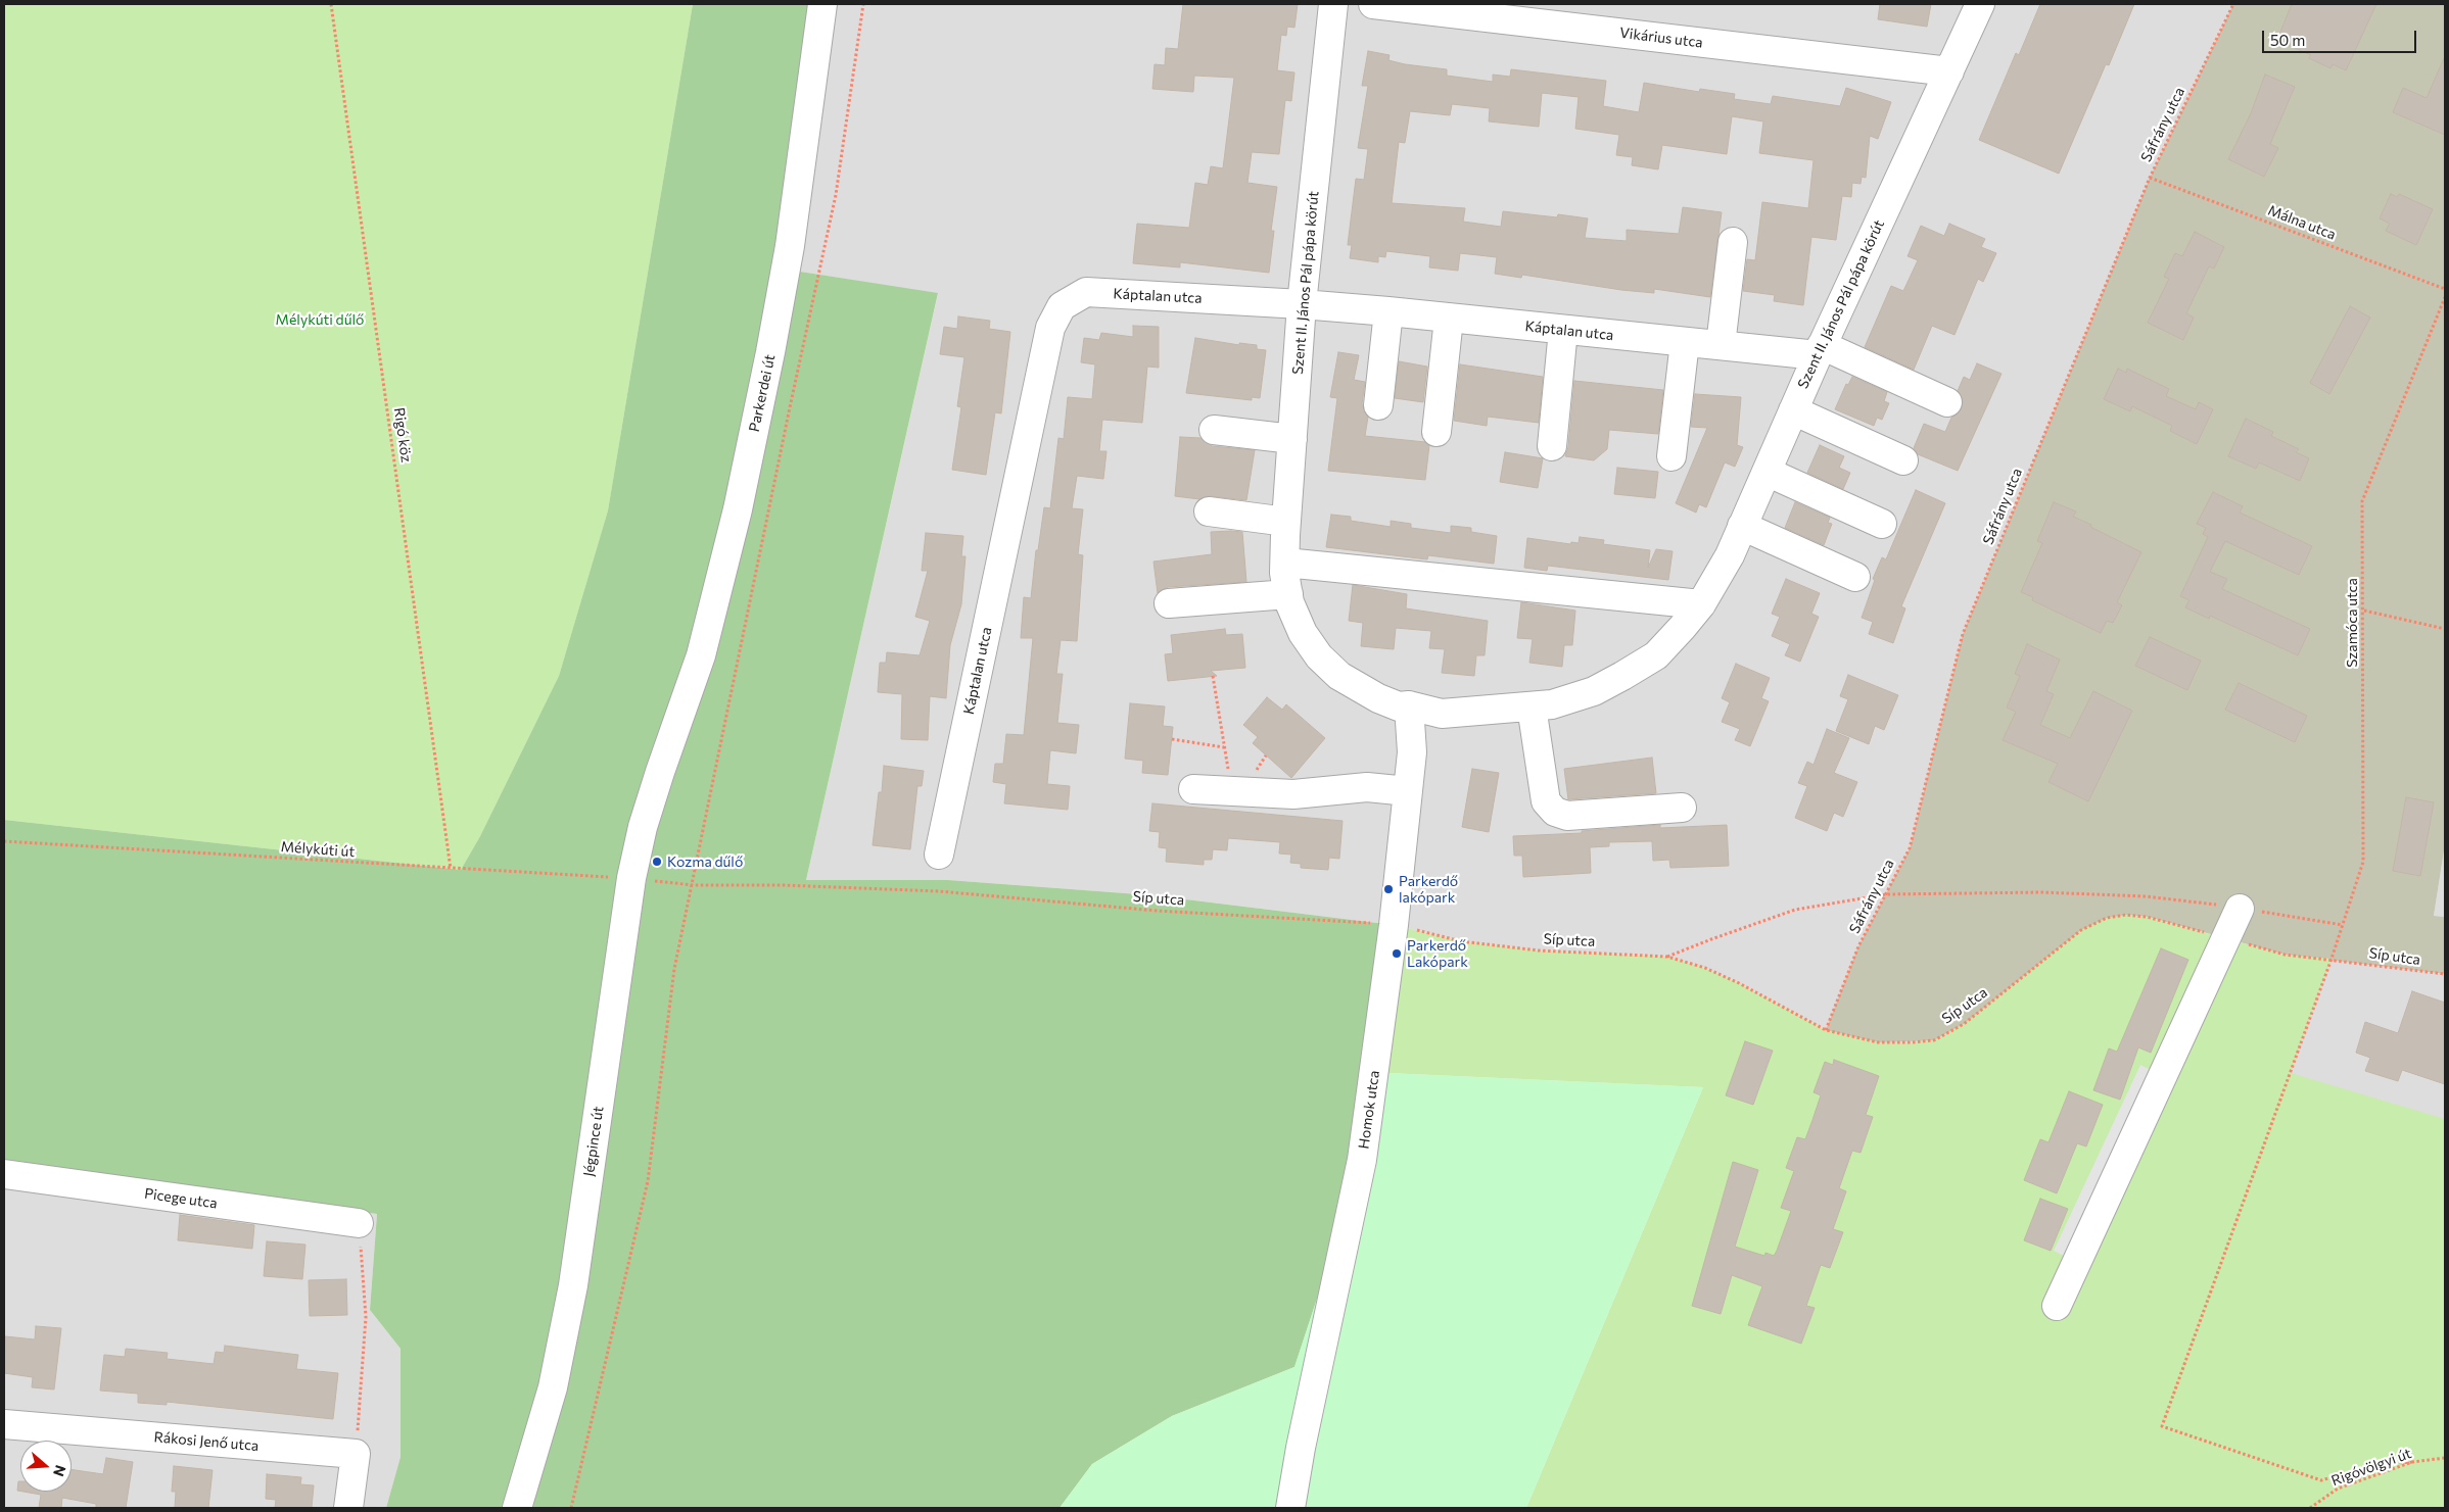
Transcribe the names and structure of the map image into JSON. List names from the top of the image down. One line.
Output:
{"streets":{"street":["Vikárius utca","Szent II. János Pál pápa körút","Káptalan utca","Parkerdei út","Homok utca","Jégpince út","Picege utca","Rákosi Jenő utca"],"path":["Sáfrány utca","Málna utca","Rigó köz","Szamóca utca","Mélykúti út","Síp utca","Rigóvölgyi út"]},"crossings":[["Vikárius utca","Szent II. János Pál pápa körút"],["Sáfrány utca","Málna utca"],["Sáfrány utca","Síp utca"],["Szent II. János Pál pápa körút","Káptalan utca"],["Szent II. János Pál pápa körút","Homok utca"],["Parkerdei út","Jégpince út"],["Rigó köz","Mélykúti út"],["Szamóca utca","Síp utca"],["Szamóca utca","Rigóvölgyi út"],["Mélykúti út","Síp utca"],["Mélykúti út","Jégpince út"],["Síp utca","Homok utca"],["Síp utca","Jégpince út"]],"parks":["Mélykúti dűlő"],"places":["Kozma dűlő","Parkerdő lakópark","Parkerdő Lakópark"],"scale_bar":"50 m","north":"right"}
